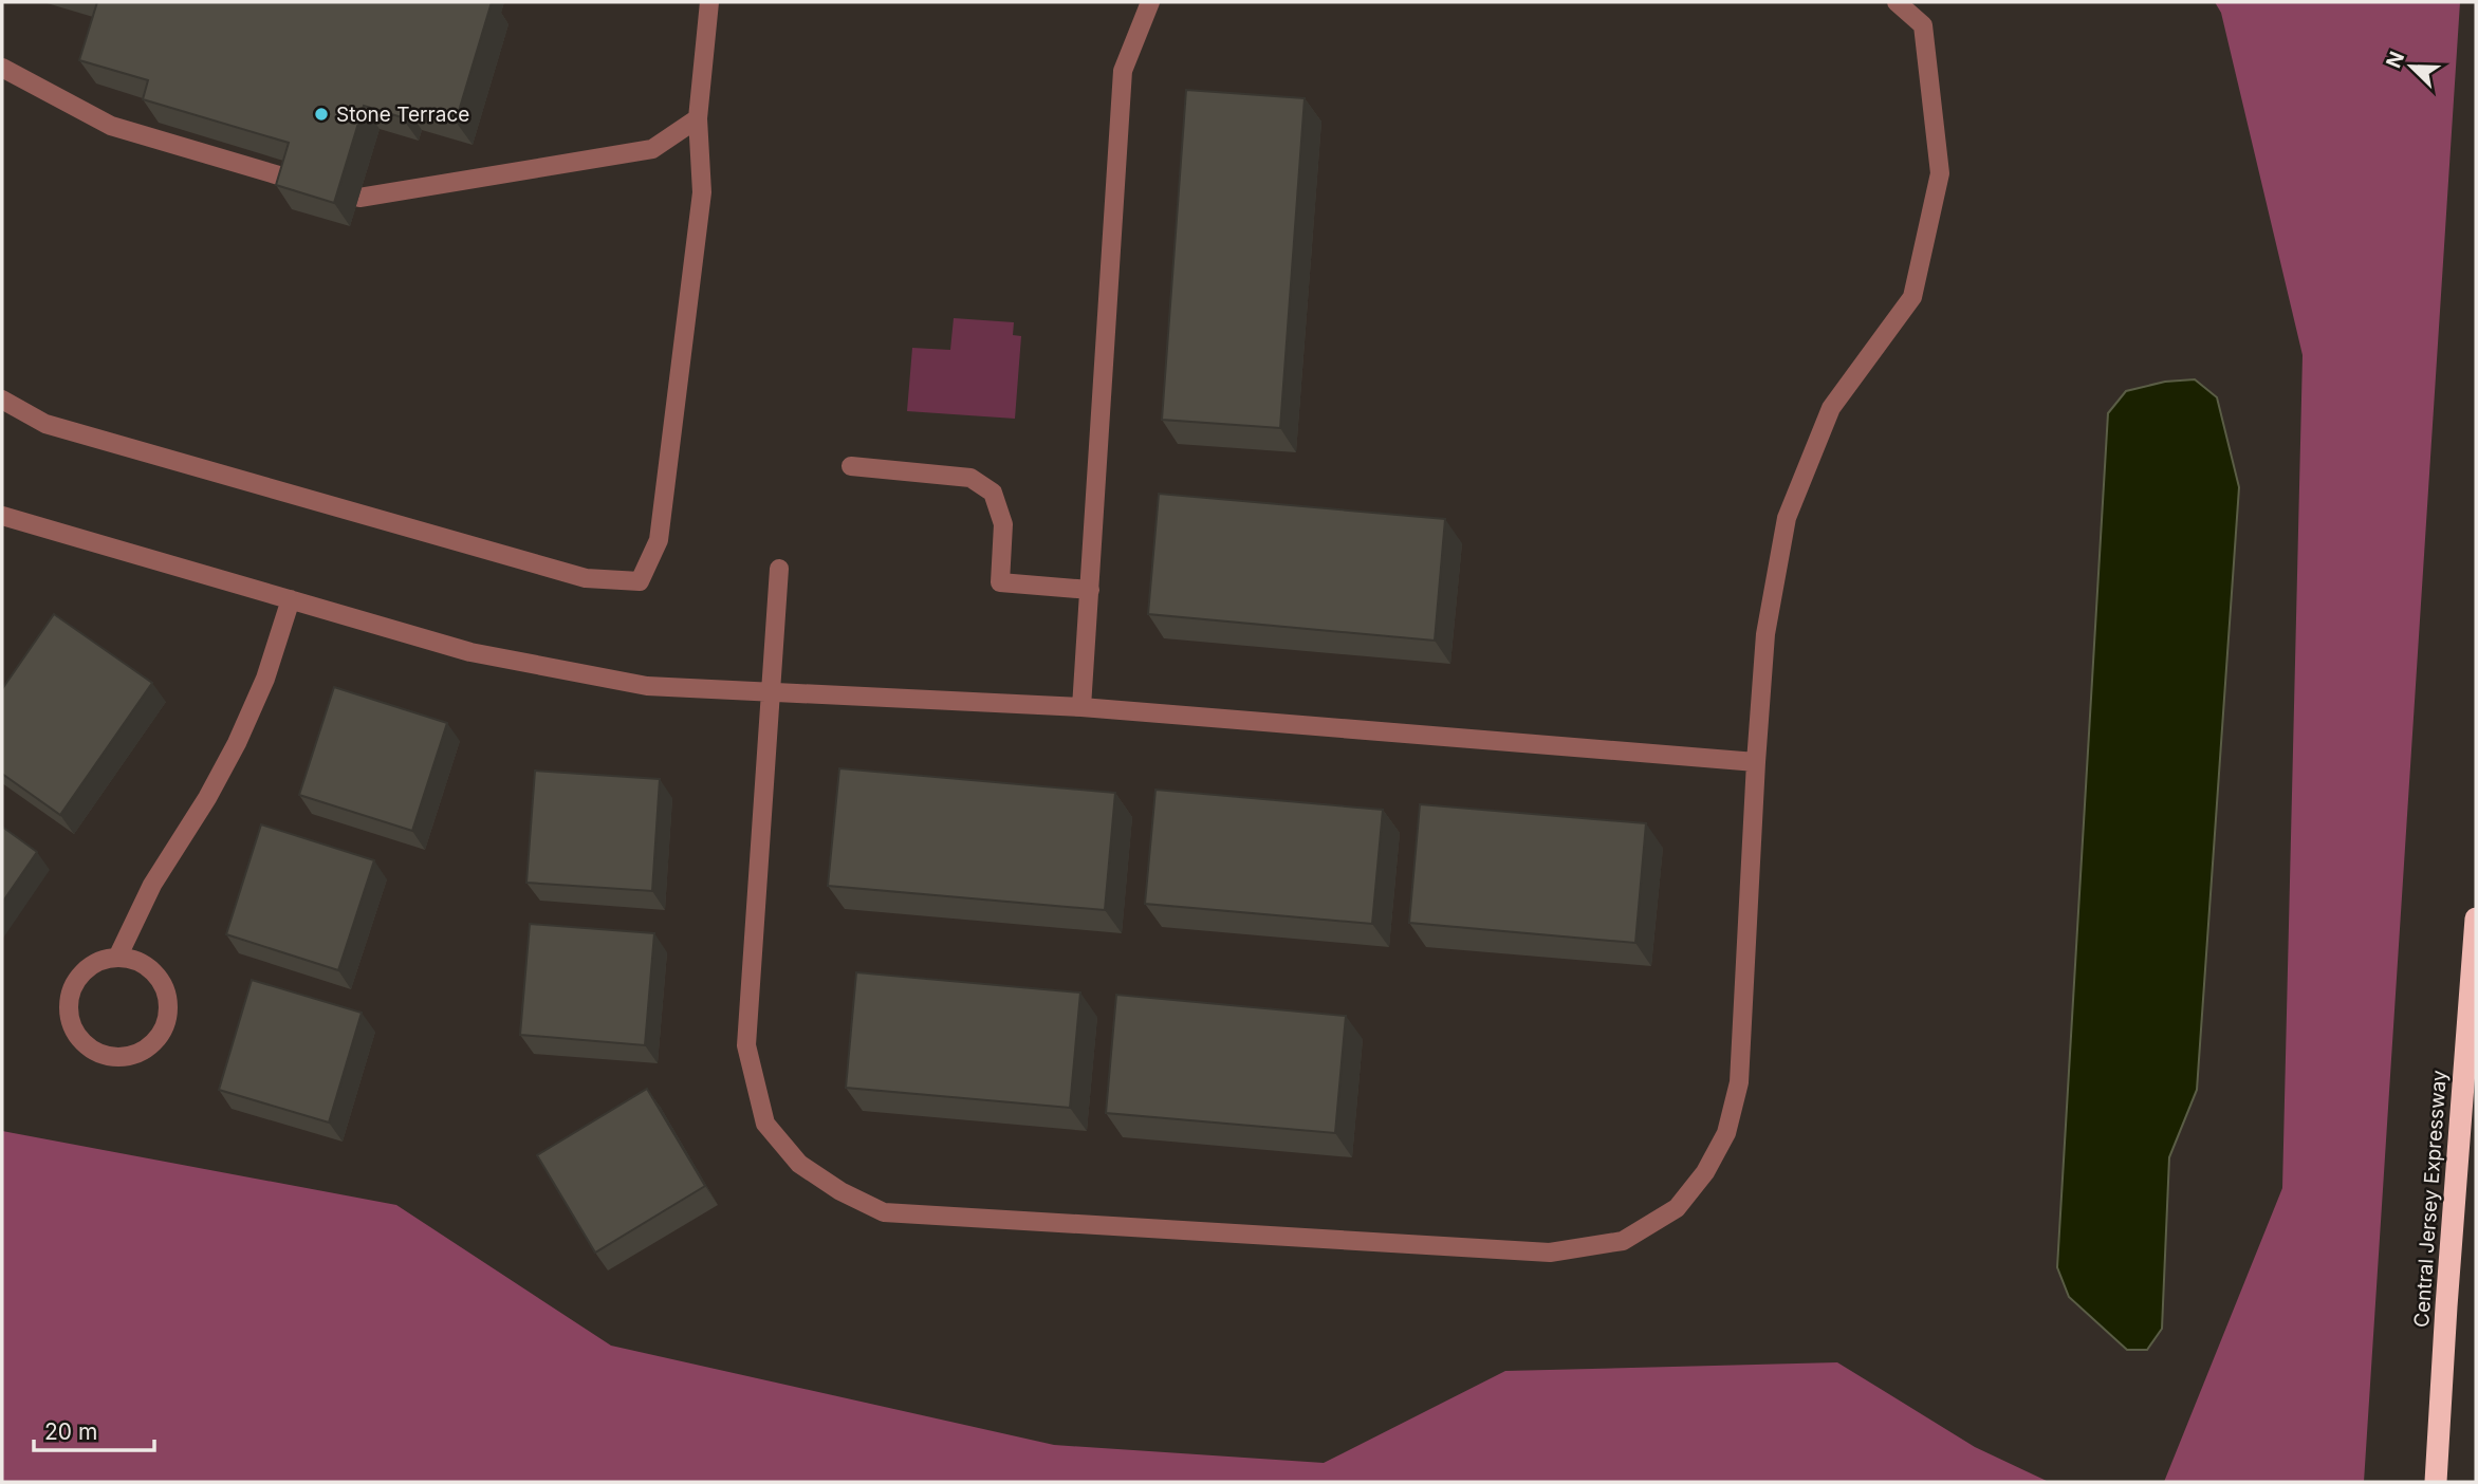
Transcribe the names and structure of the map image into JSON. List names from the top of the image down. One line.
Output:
{"streets":{"highway":["Central Jersey Expressway"]},"places":["Stone Terrace"],"scale_bar":"20 m","north":"top left"}
